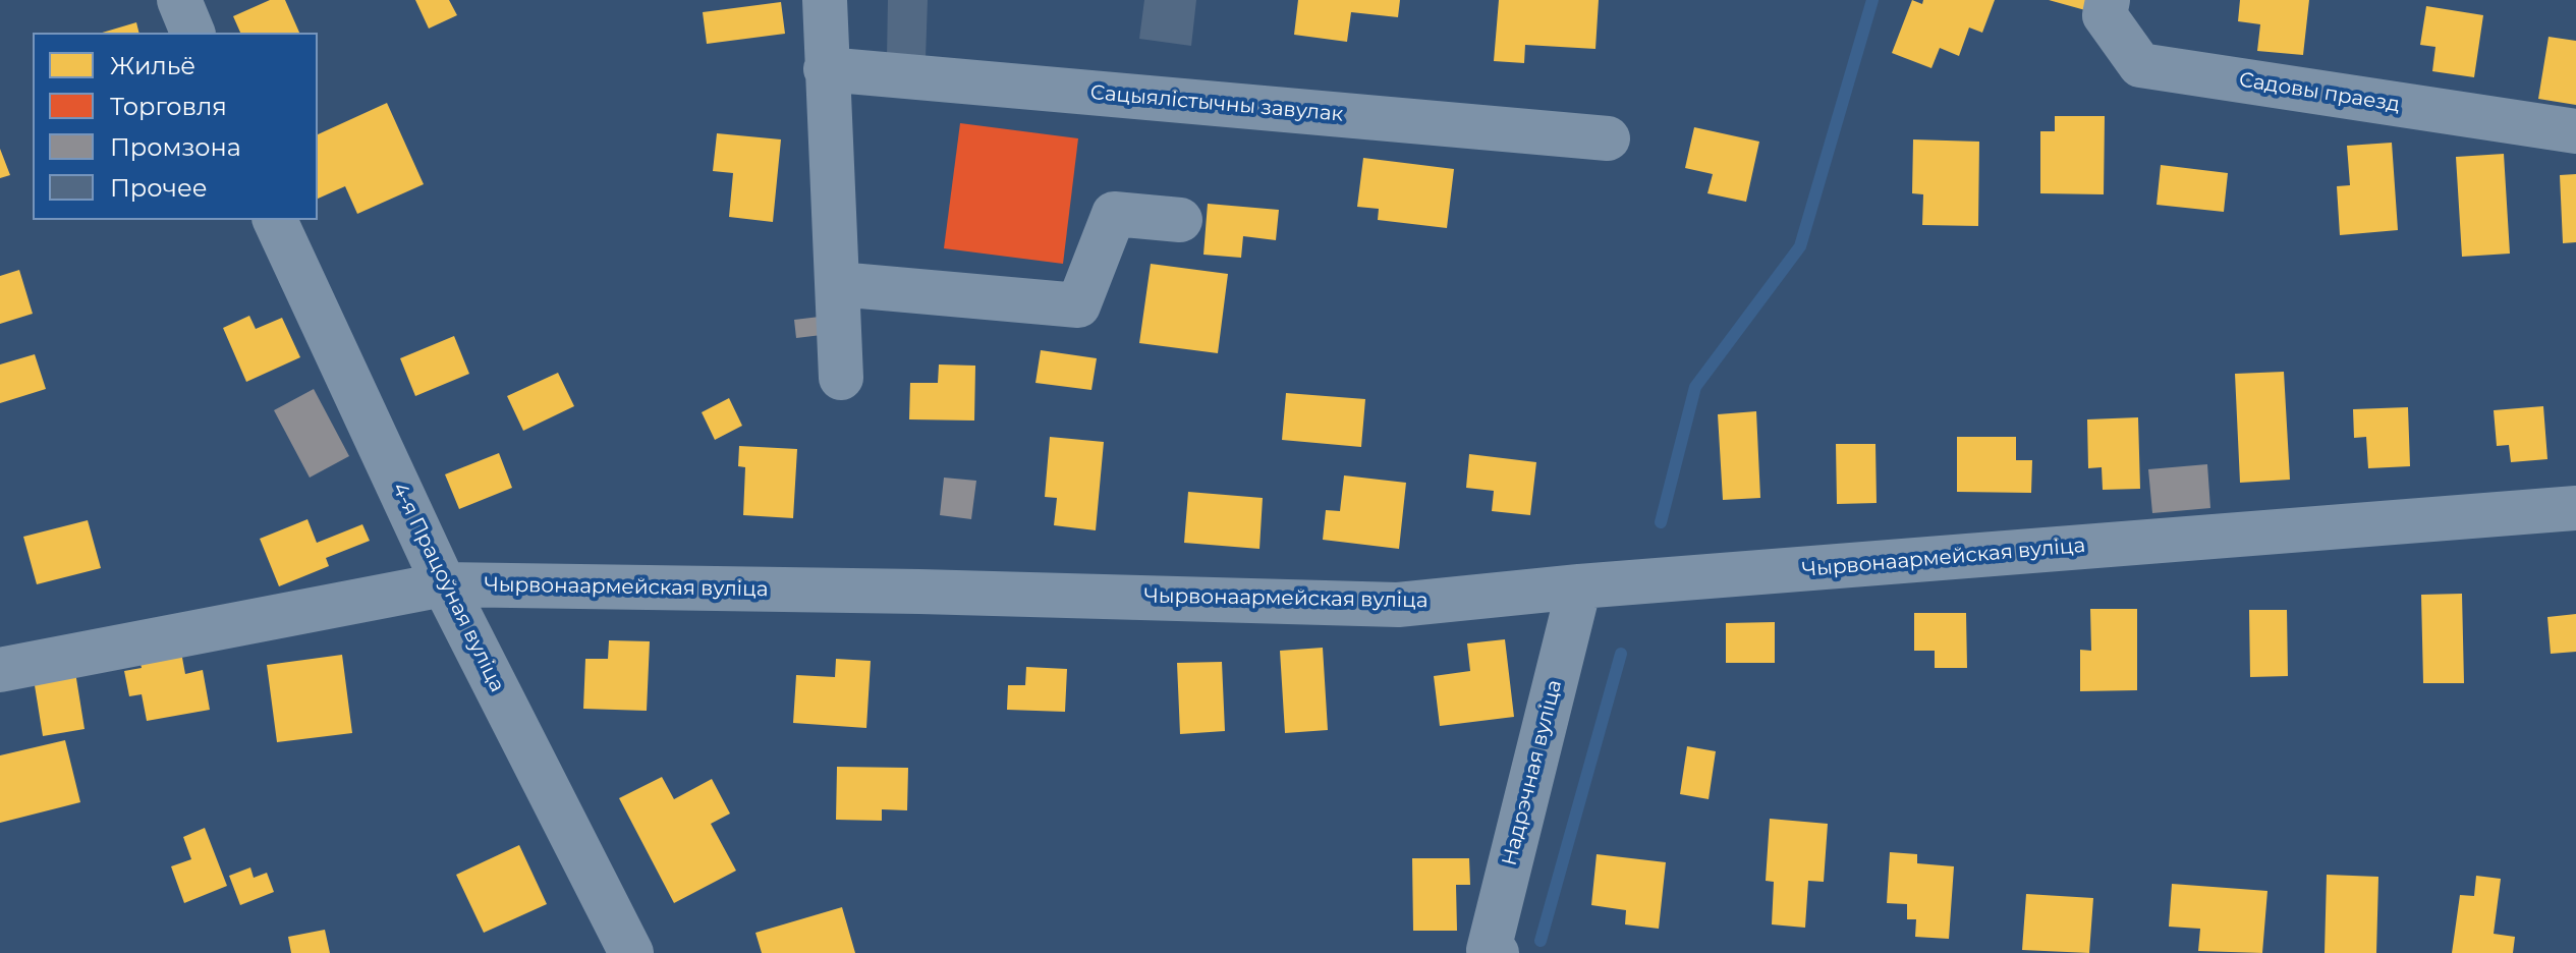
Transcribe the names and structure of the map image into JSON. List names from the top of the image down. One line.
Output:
{"streets":{"street":["Садовы праезд","Сацыялістычны завулак","Чырвонаармейская вуліца","4-я Працоўная вуліца","Надрэчная вуліца"]},"crossings":[["Чырвонаармейская вуліца","4-я Працоўная вуліца"],["Чырвонаармейская вуліца","Надрэчная вуліца"]],"legend":["Жильё","Торговля","Промзона","Прочее"]}
